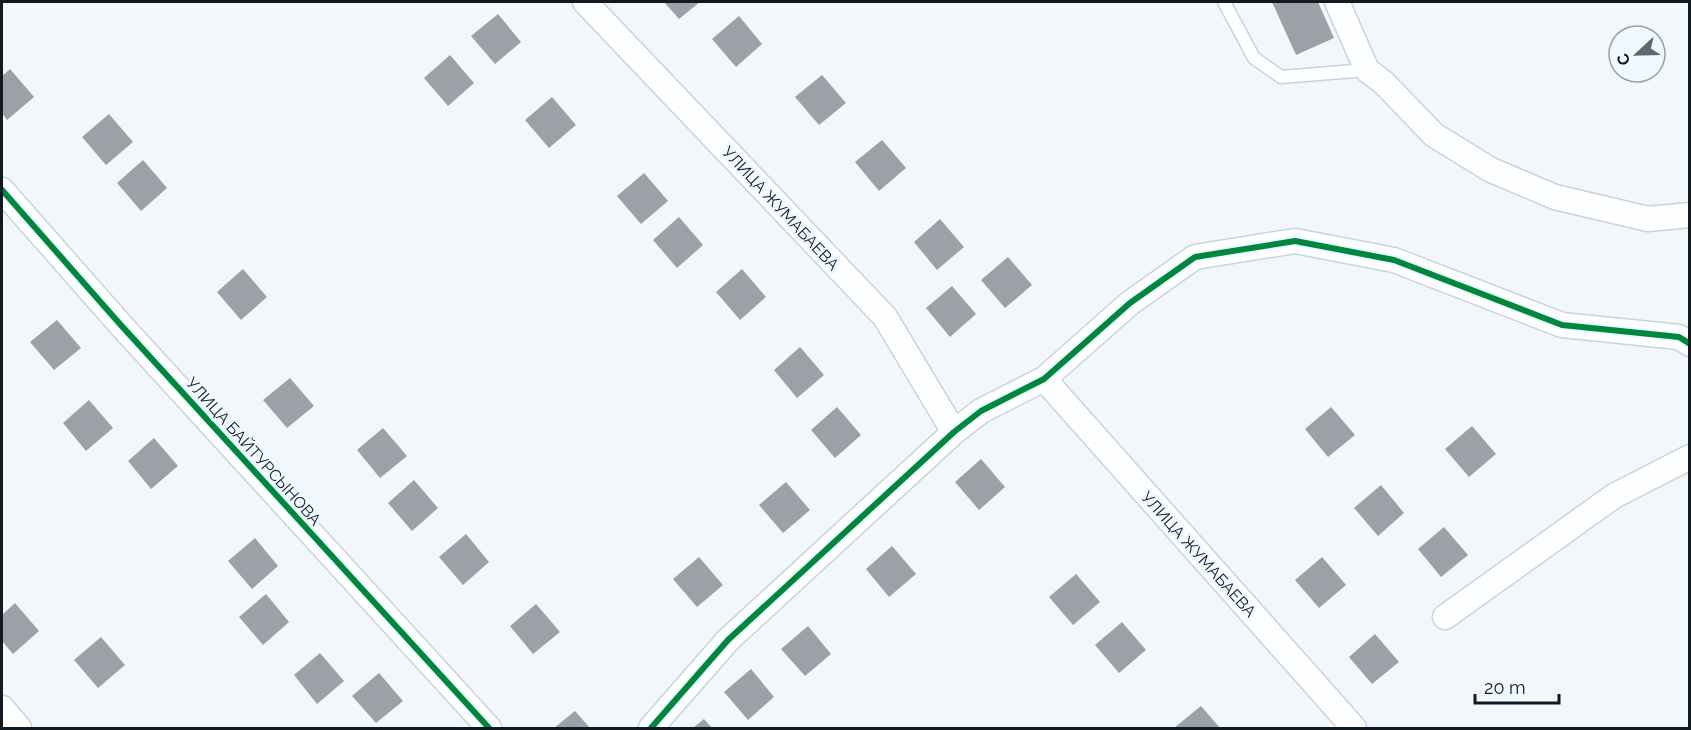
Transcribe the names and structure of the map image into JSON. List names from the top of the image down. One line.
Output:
{"streets":{"street":["УЛИЦА ЖУМАБАЕВА","УЛИЦА БАЙТУРСЫНОВА"]},"scale_bar":"20 m","north":"left"}
